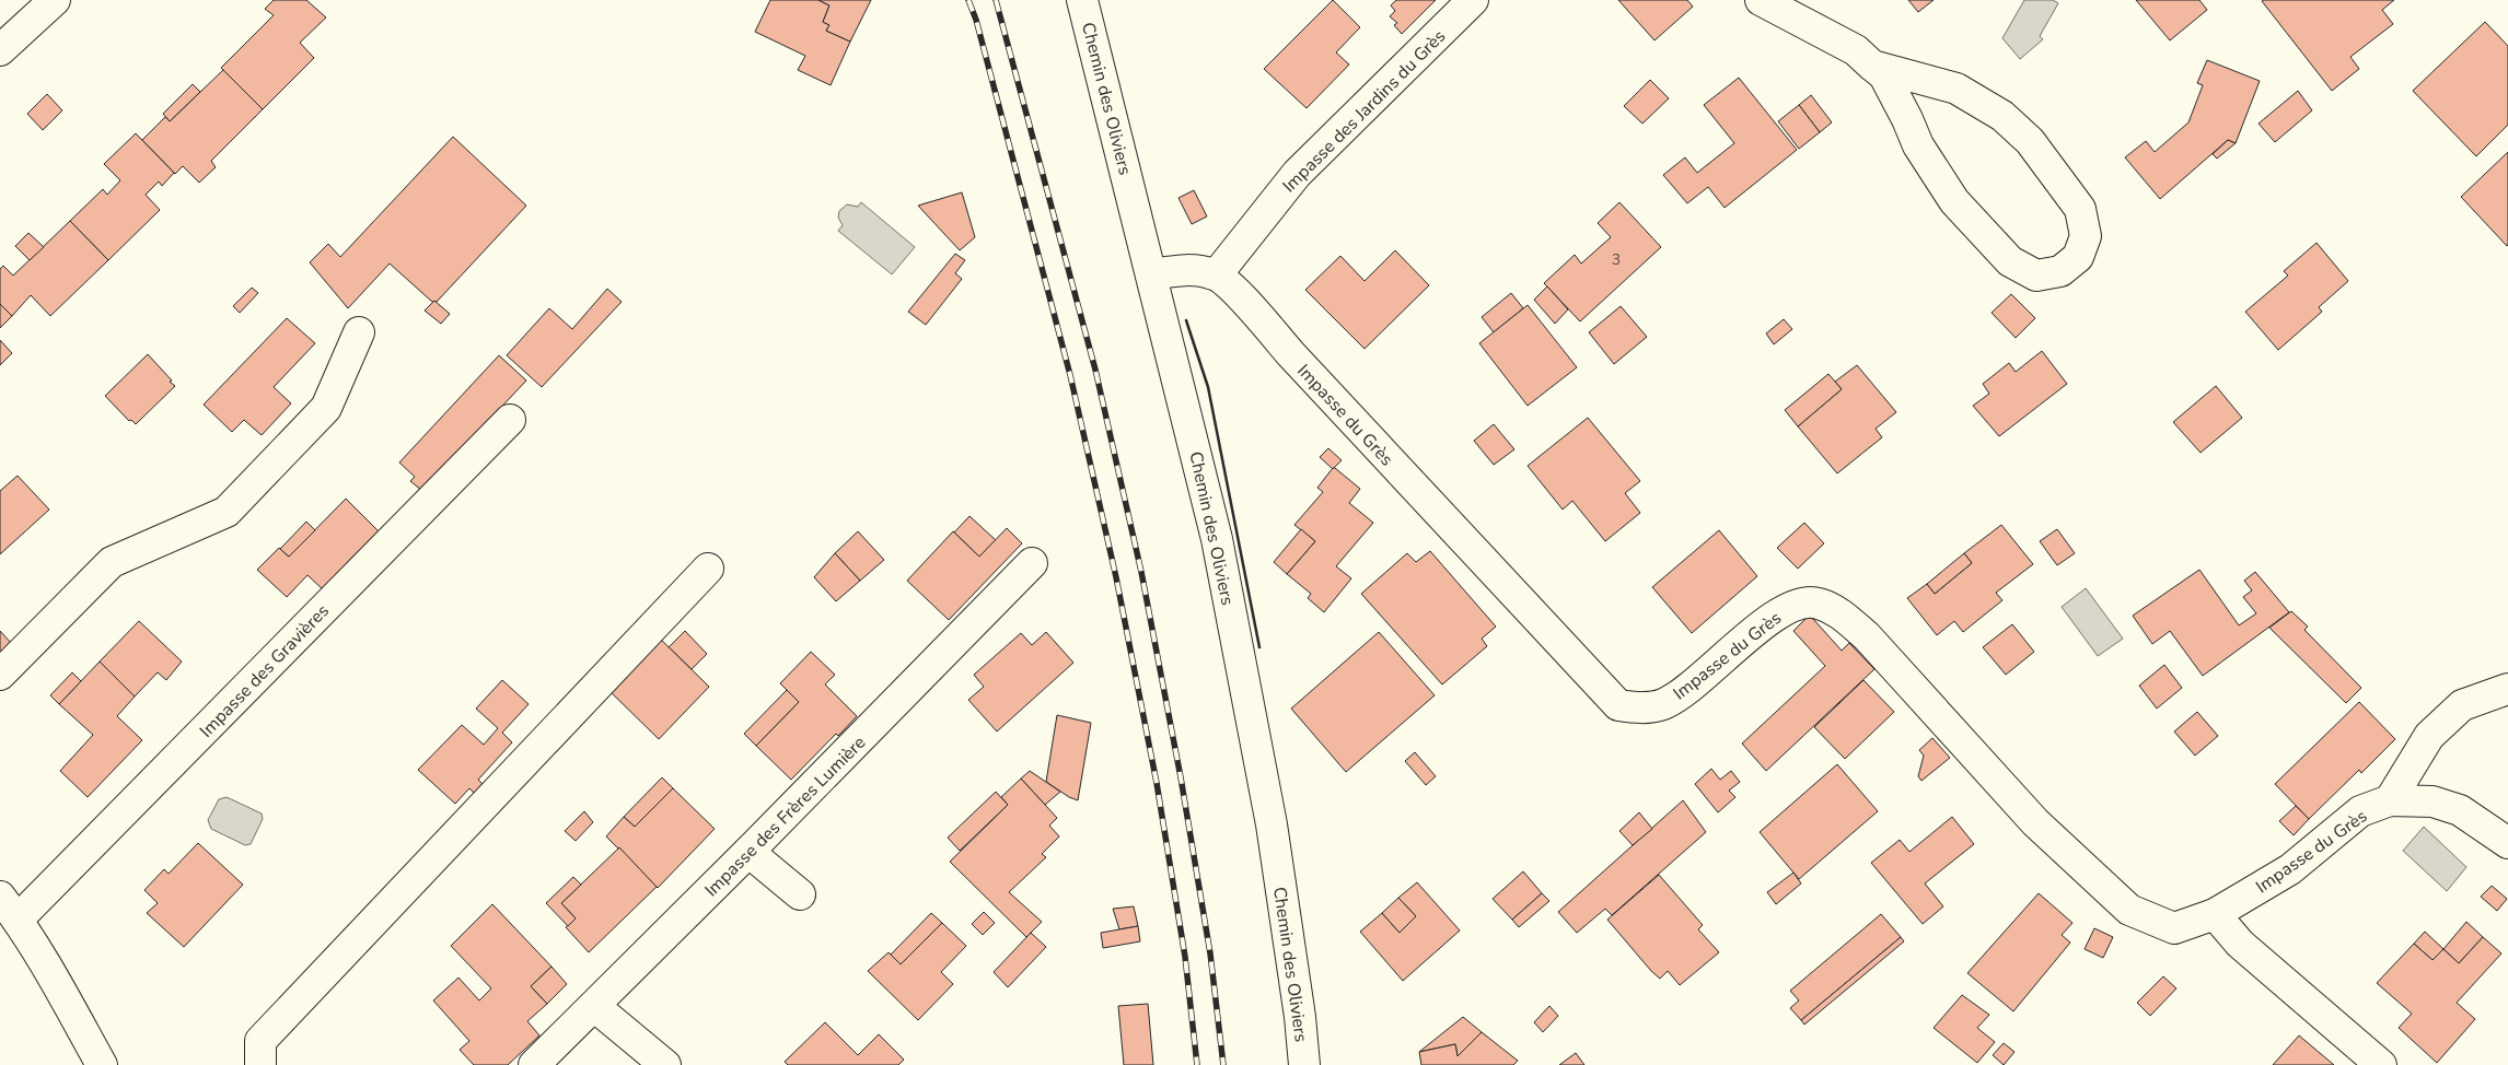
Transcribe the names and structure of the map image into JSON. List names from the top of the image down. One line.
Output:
{"streets":{"street":["Chemin des Oliviers","Impasse des Jardins du Grès","Impasse du Grès","Impasse des Gravières","Impasse des Frères Lumière"]},"crossings":[["Impasse des Jardins du Grès","Impasse du Grès"]],"house_numbers":["3"]}
